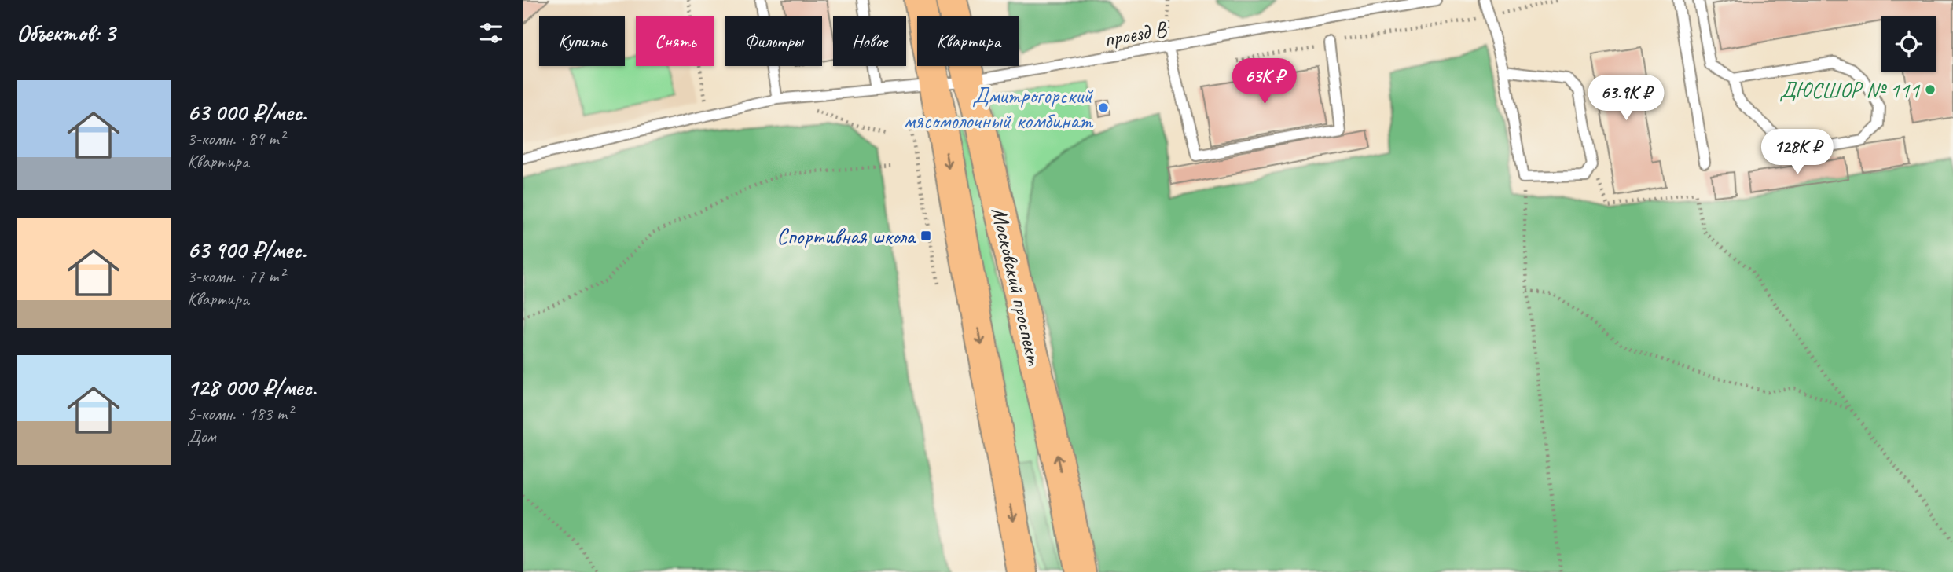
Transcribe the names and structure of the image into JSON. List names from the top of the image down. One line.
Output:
{"streets":{"main road":["Московский проспект"],"lane":["проезд B"]},"crossings":[["проезд B","Московский проспект"]],"places":{"other":["ДЮСШОР № 111","Дмитрогорский мясомолочный комбинат"],"transit":["Спортивная школа"]},"page":{"heading":"Объектов: 3","chip":["Купить","Снять","Фильтры","Новое","Квартира"],"price":["63K ₽","63.9K ₽","128K ₽"],"list":[{"name":"63 000 ₽/мес.","note":"3-комн. · 89 m² · Квартира"},{"name":"63 900 ₽/мес.","note":"3-комн. · 77 m² · Квартира"},{"name":"128 000 ₽/мес.","note":"5-комн. · 183 m² · Дом"}]}}
